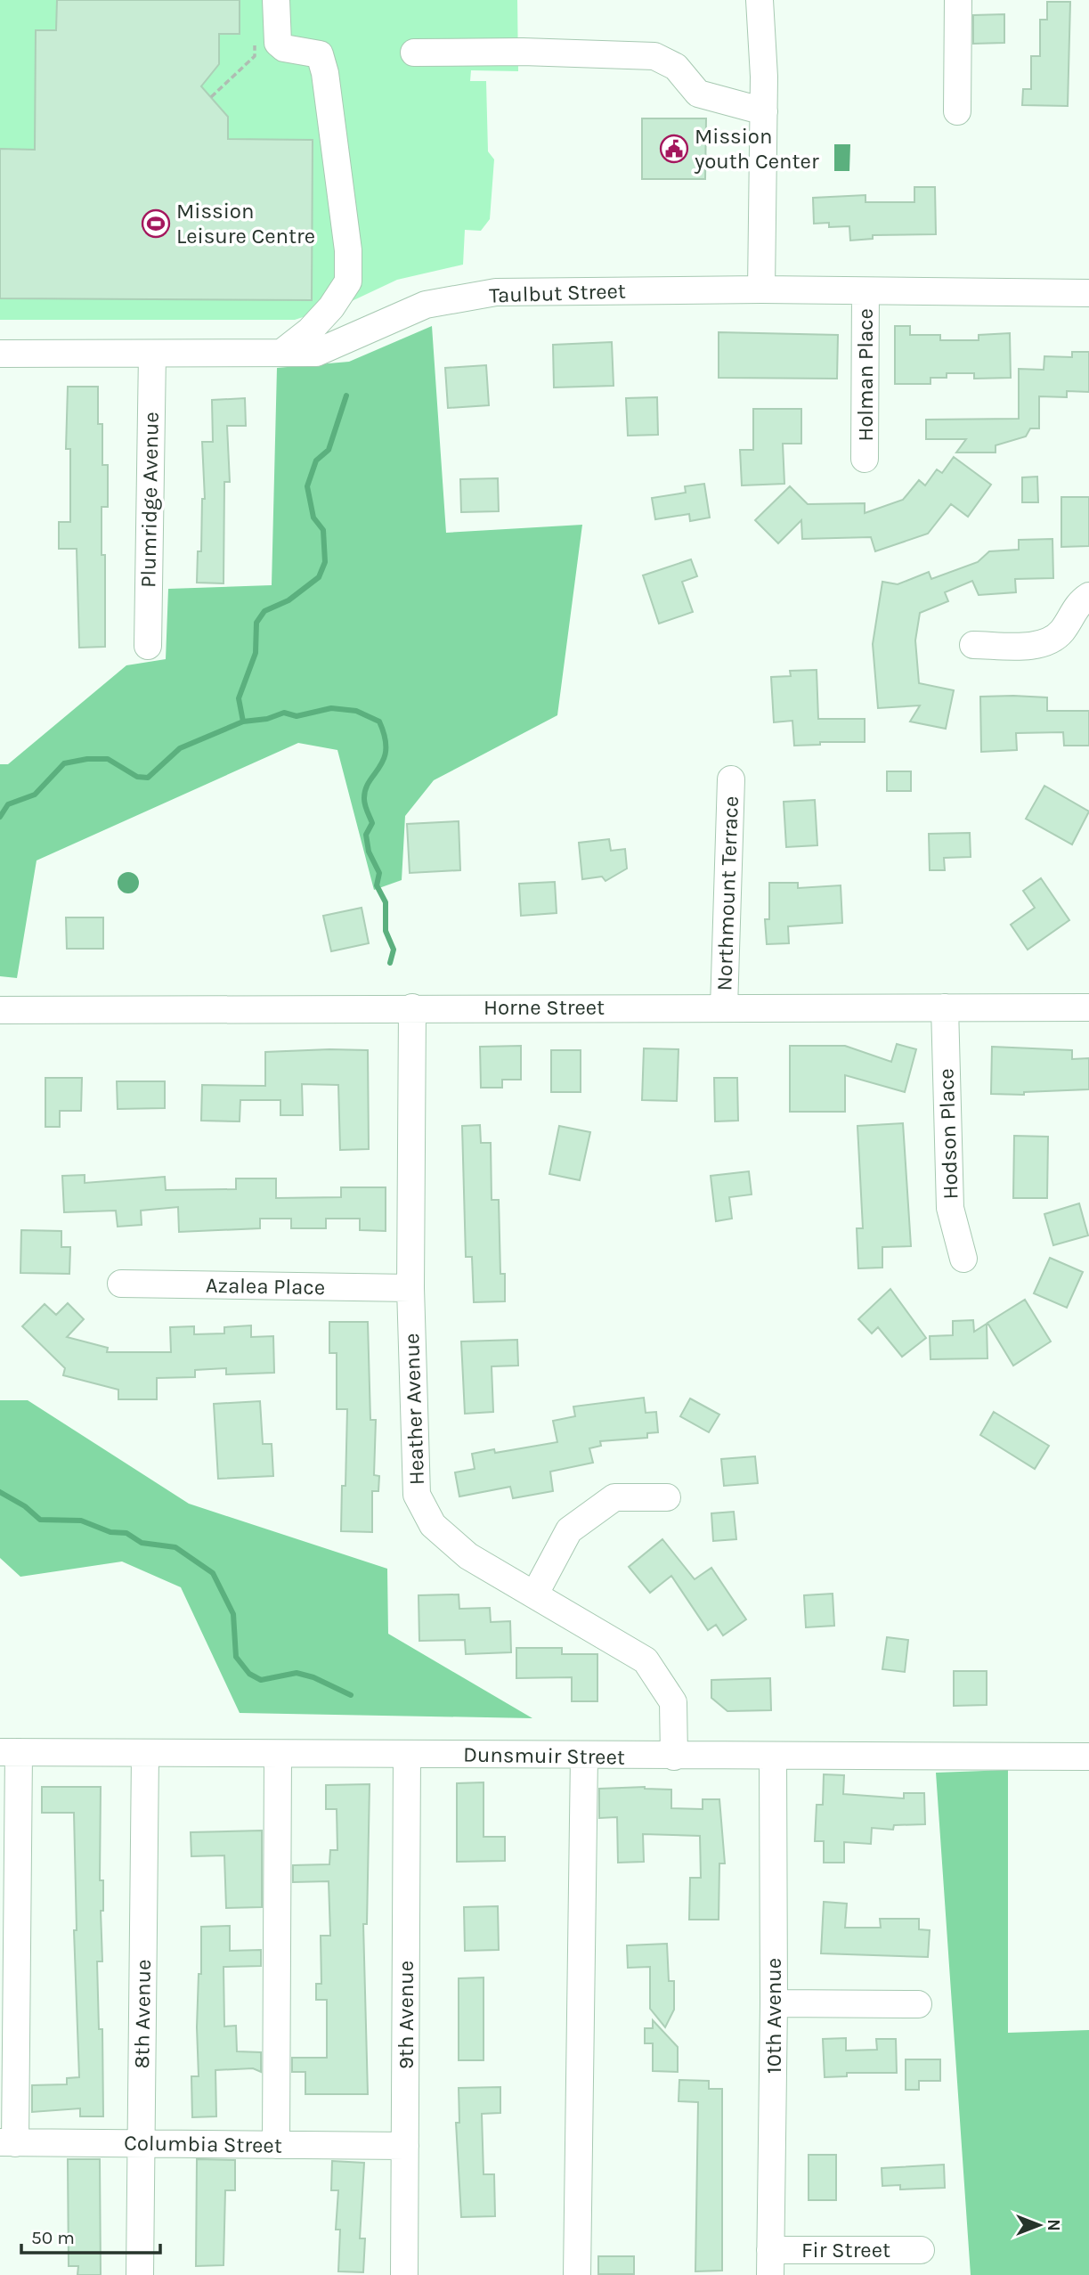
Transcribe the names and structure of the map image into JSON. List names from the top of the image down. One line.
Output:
{"streets":{"street":["Taulbut Street","Holman Place","Plumridge Avenue","Northmount Terrace","Horne Street","Hodson Place","Azalea Place","Heather Avenue","Dunsmuir Street","8th Avenue","9th Avenue","10th Avenue","Columbia Street","Fir Street"]},"crossings":[["Taulbut Street","Holman Place"],["Taulbut Street","Plumridge Avenue"],["Northmount Terrace","Horne Street"],["Horne Street","Hodson Place"],["Horne Street","Heather Avenue"],["Azalea Place","Heather Avenue"],["Heather Avenue","Dunsmuir Street"],["Dunsmuir Street","8th Avenue"],["Dunsmuir Street","9th Avenue"],["Dunsmuir Street","10th Avenue"],["8th Avenue","Columbia Street"],["9th Avenue","Columbia Street"],["10th Avenue","Fir Street"]],"places":{"public building":["Mission youth Center"],"sports":["Mission Leisure Centre"]},"scale_bar":"50 m","north":"right"}
